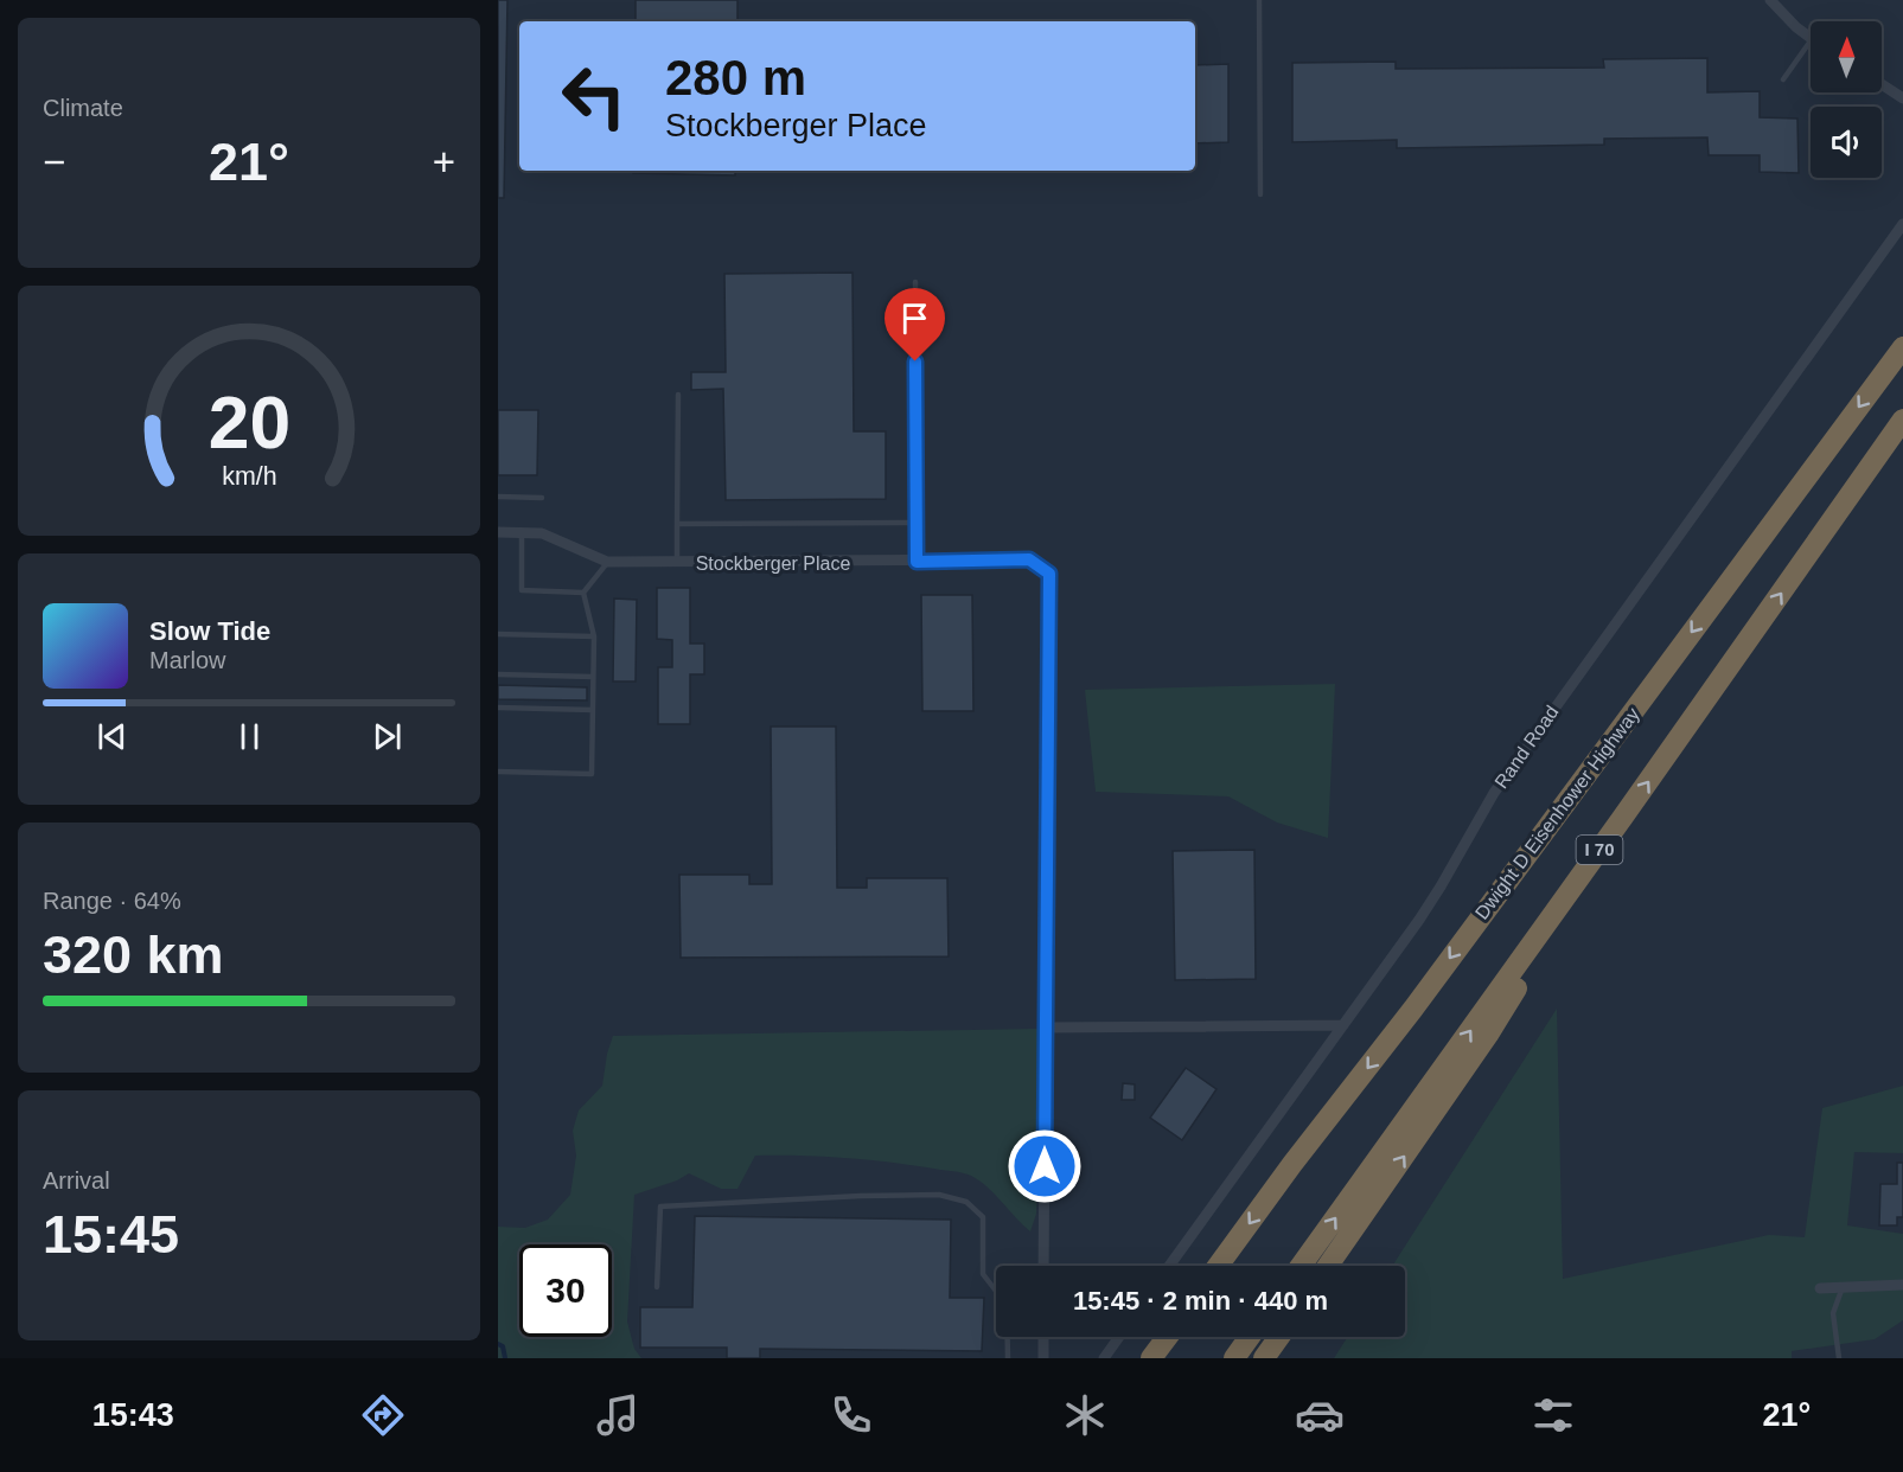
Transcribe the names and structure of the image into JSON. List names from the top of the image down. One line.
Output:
{"streets":{"highway":["Dwight D Eisenhower Highway","I 70"],"street":["Stockberger Place","Rand Road"]},"north":"top","page":{"tile":["Climate",["Range · 64%","320 km"],["Arrival","15:45"]],"turn":["280 m","Stockberger Place"],"heat":["−","21°","+"],"song":["Slow Tide","Marlow"],"limit":"30","trip":"15:45 · 2 min · 440 m","tabs":["15:43","21°"],"gauge":["20","km/h"]}}
